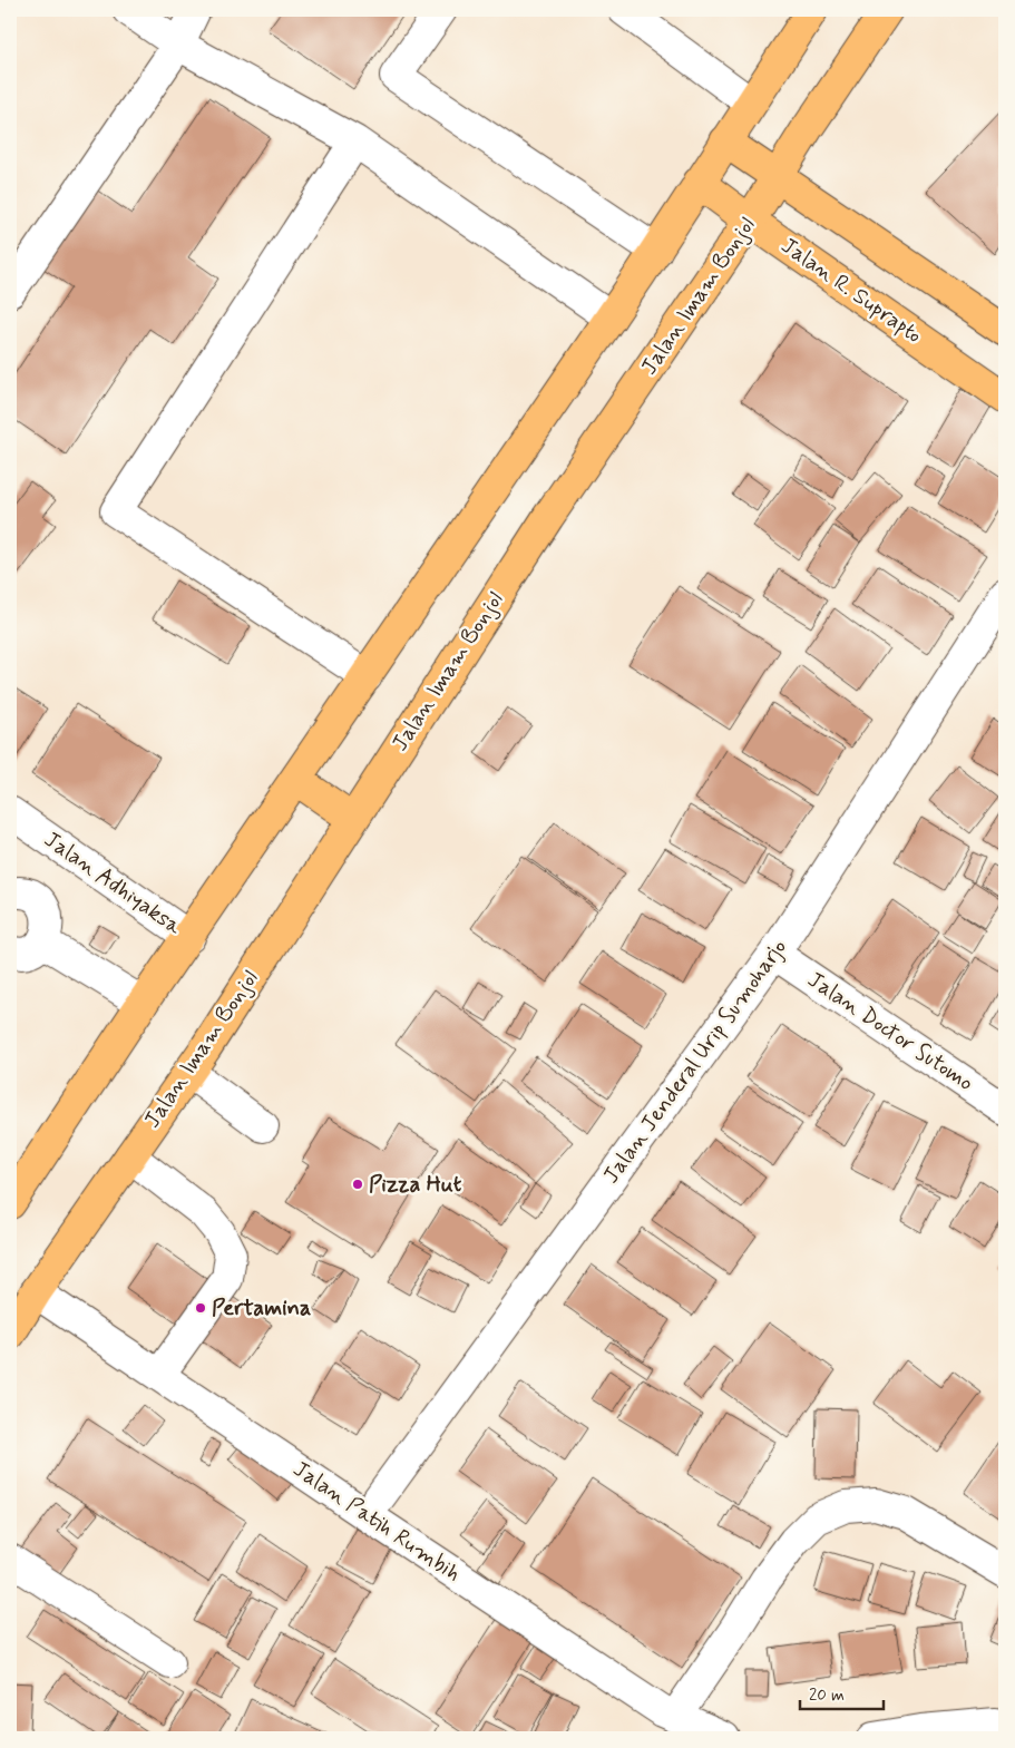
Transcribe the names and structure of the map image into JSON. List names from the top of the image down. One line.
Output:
{"streets":{"main road":["Jalan R. Suprapto","Jalan Imam Bonjol"],"street":["Jalan Adhiyaksa","Jalan Doctor Sutomo","Jalan Jenderal Urip Sumoharjo","Jalan Patih Rumbih"]},"crossings":[["Jalan R. Suprapto","Jalan Imam Bonjol"],["Jalan Imam Bonjol","Jalan Patih Rumbih"],["Jalan Doctor Sutomo","Jalan Jenderal Urip Sumoharjo"],["Jalan Jenderal Urip Sumoharjo","Jalan Patih Rumbih"]],"places":["Pizza Hut","Pertamina"],"scale_bar":"20 m"}
